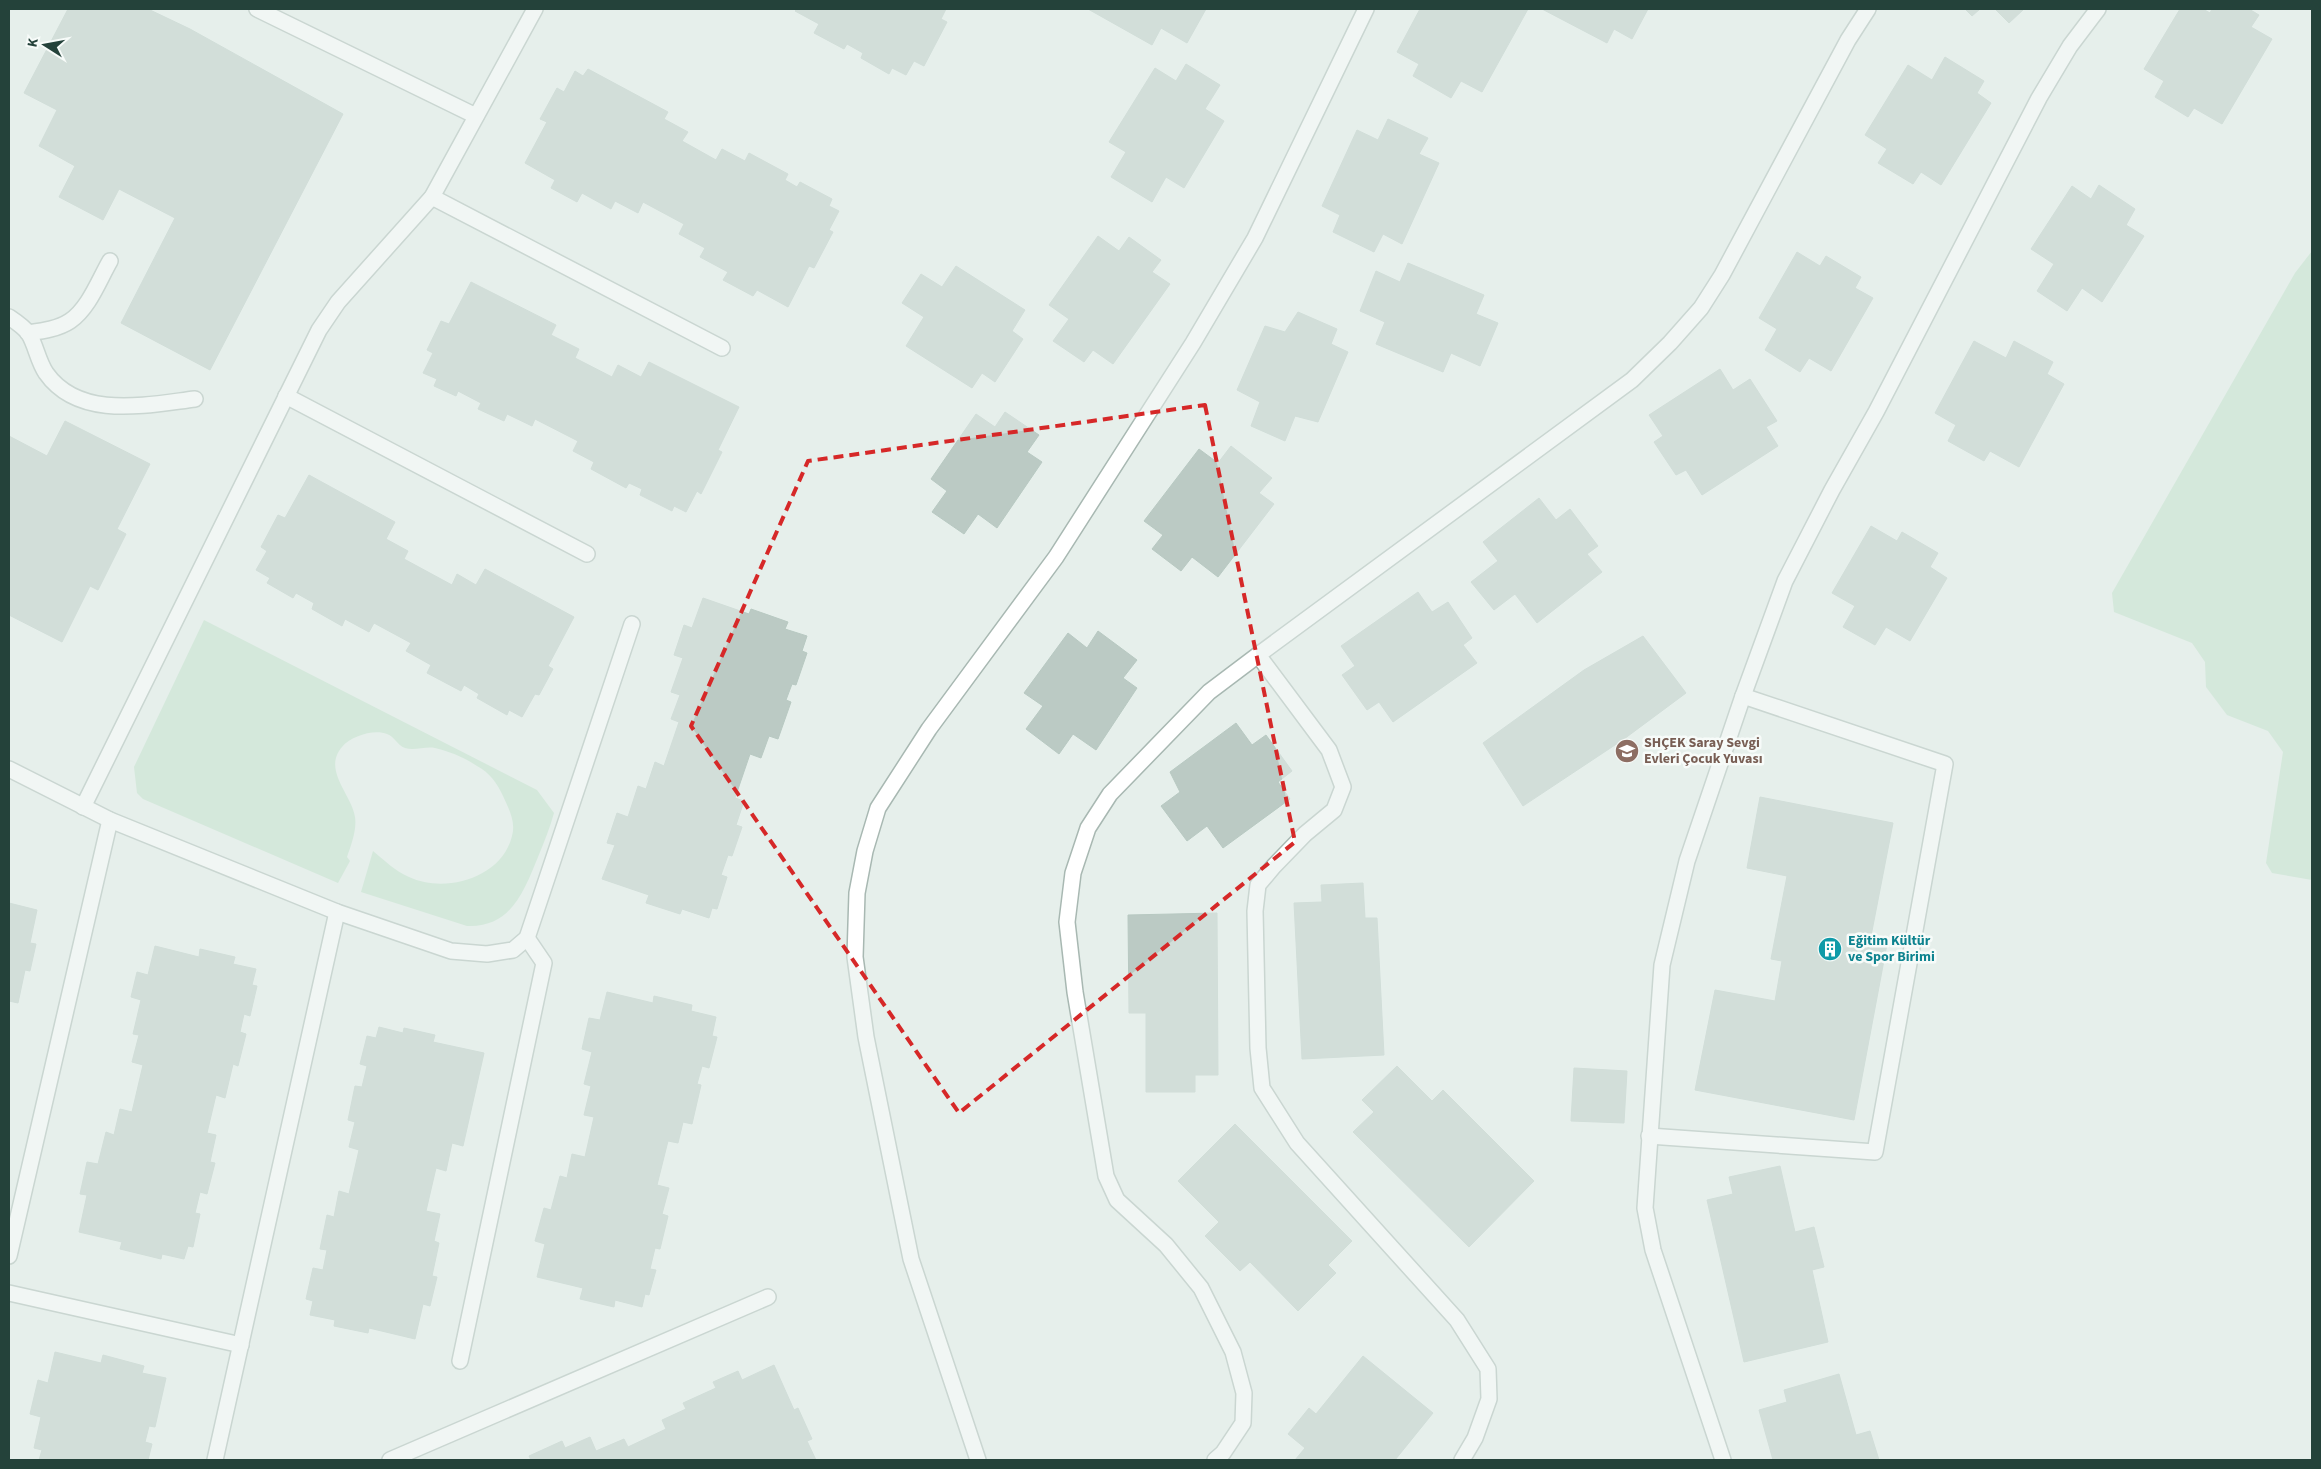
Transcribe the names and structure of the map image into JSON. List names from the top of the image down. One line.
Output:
{"places":{"school or university":["SHÇEK Saray Sevgi Evleri Çocuk Yuvası"],"building":["Eğitim Kültür ve Spor Birimi"]},"north":"left"}
